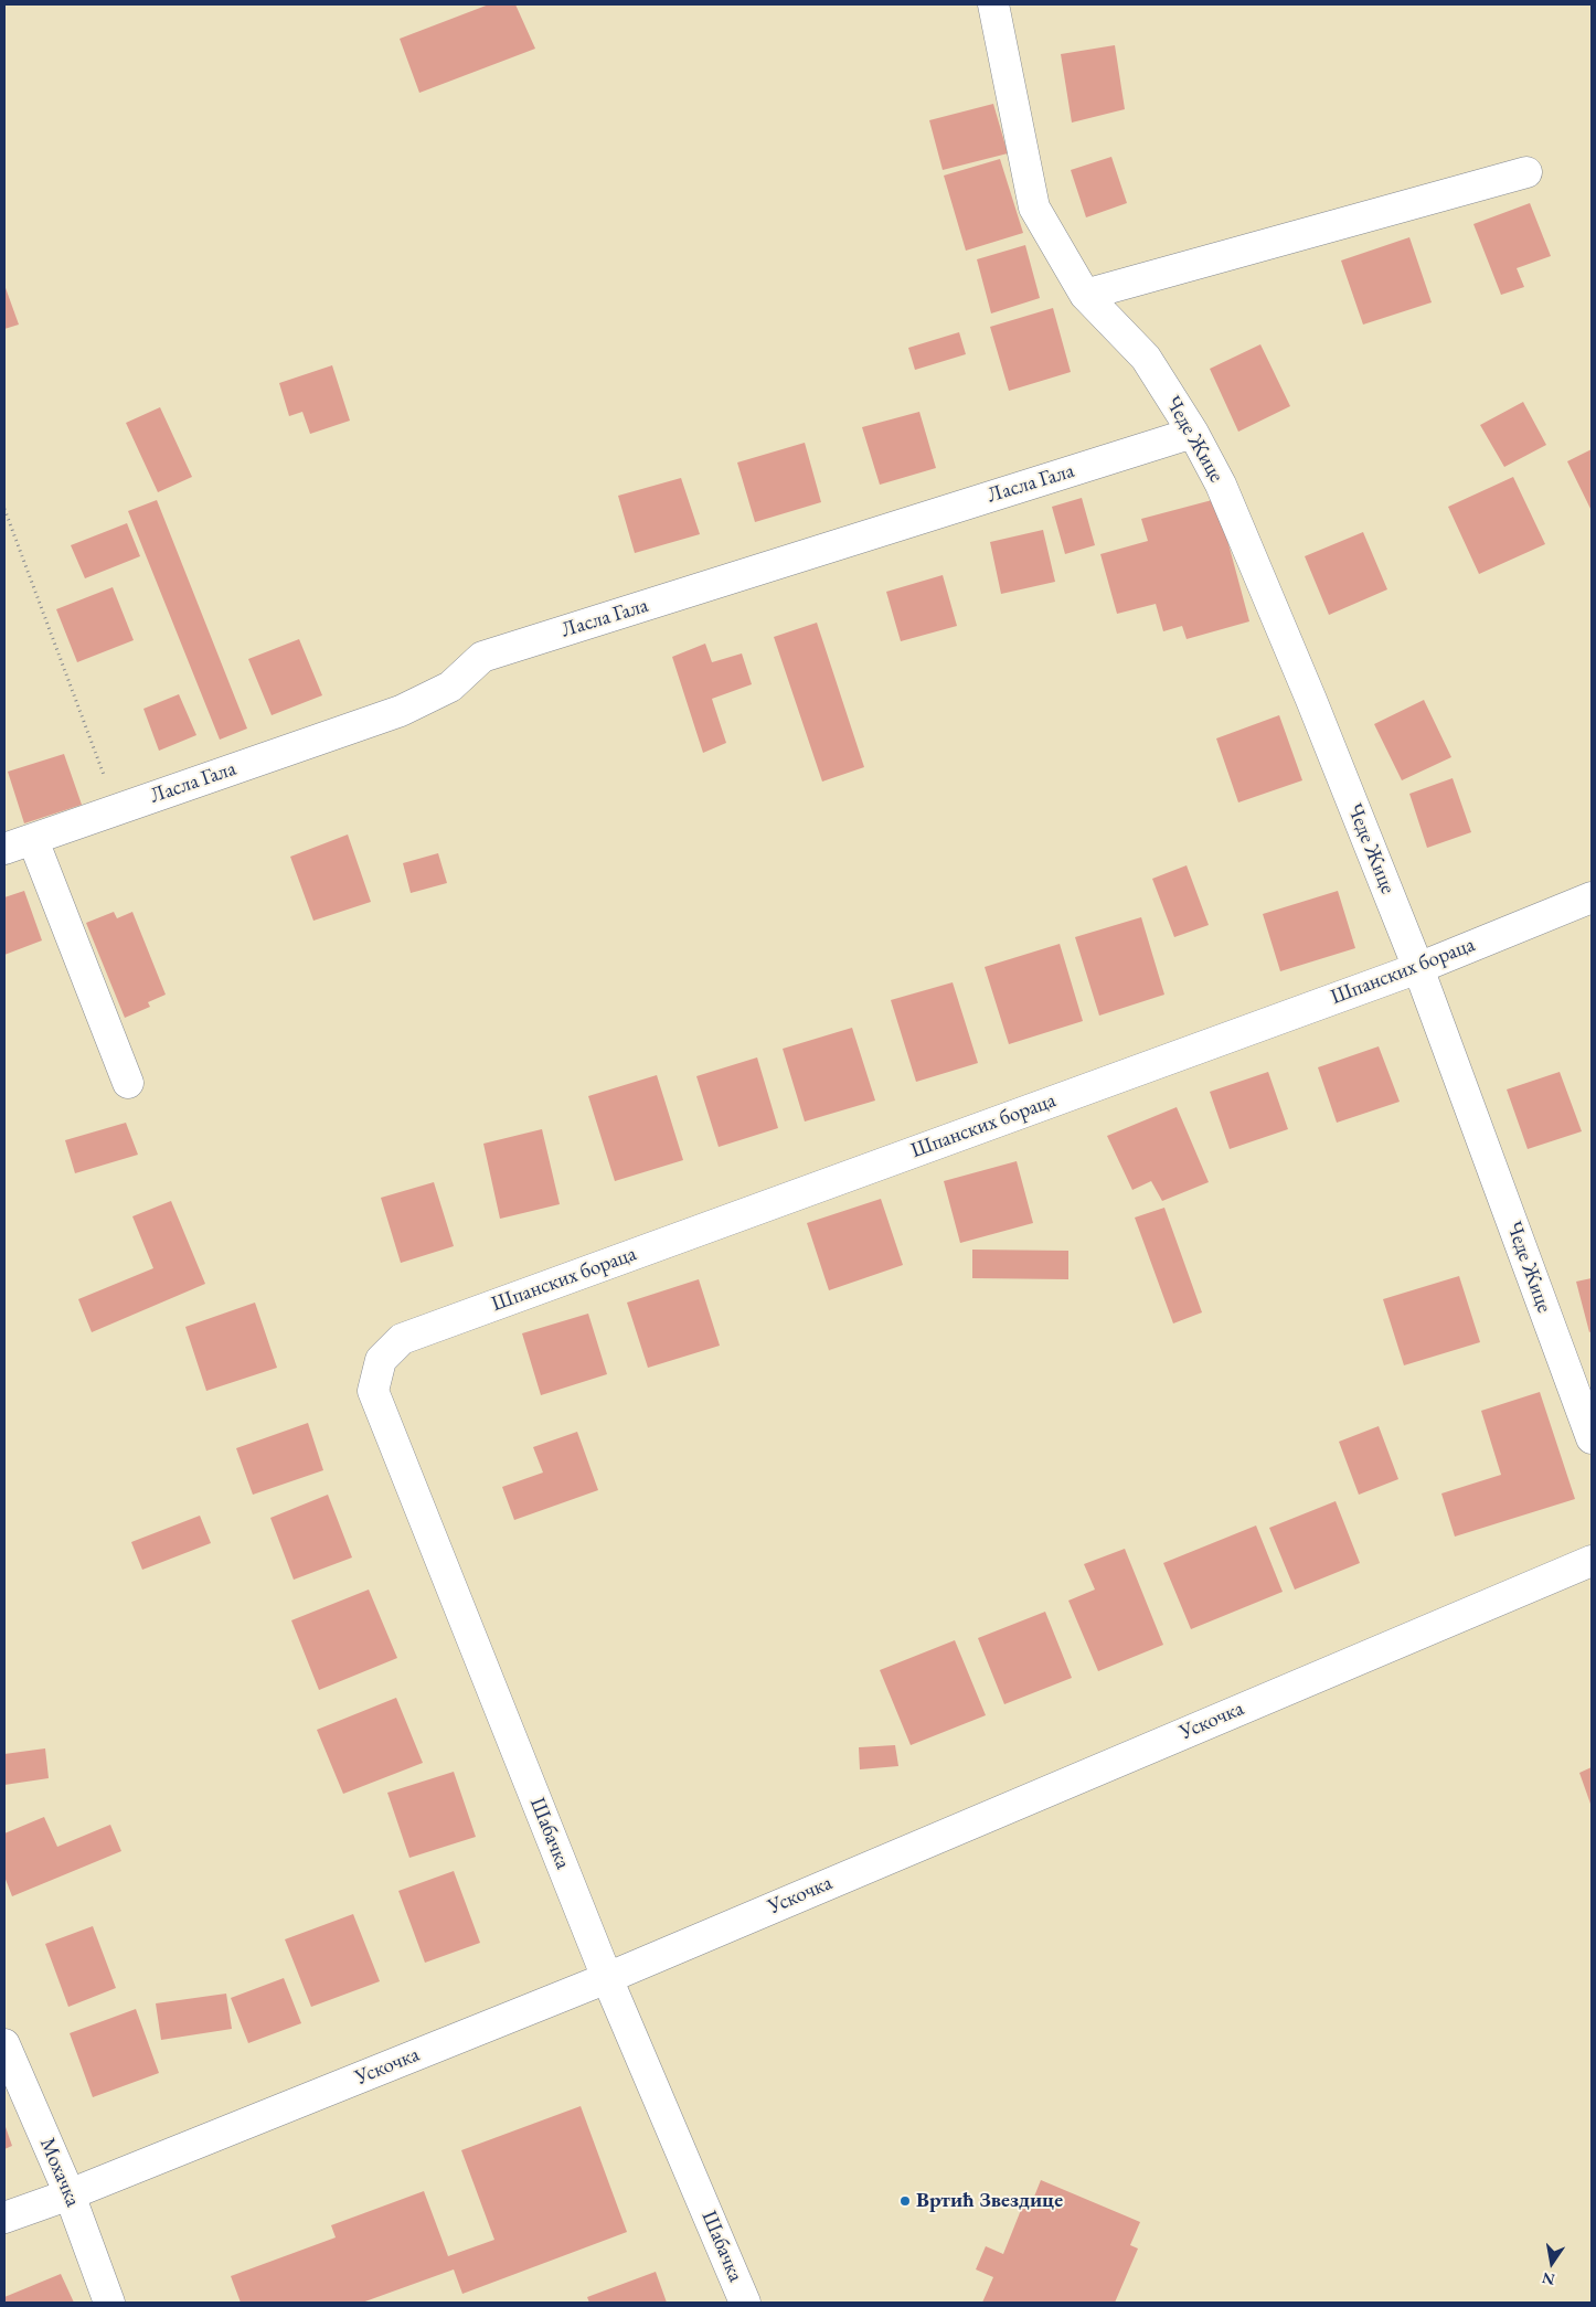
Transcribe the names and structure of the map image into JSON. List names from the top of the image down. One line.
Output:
{"streets":{"street":["Чеде Жице","Ласла Гала","Шпанских бораца","Ускочка","Шабачка","Мохачка"]},"crossings":[["Чеде Жице","Ласла Гала"],["Чеде Жице","Шпанских бораца"],["Шпанских бораца","Шабачка"],["Ускочка","Шабачка"],["Ускочка","Мохачка"]],"places":["Вртић Звездице"],"north":"bottom"}
